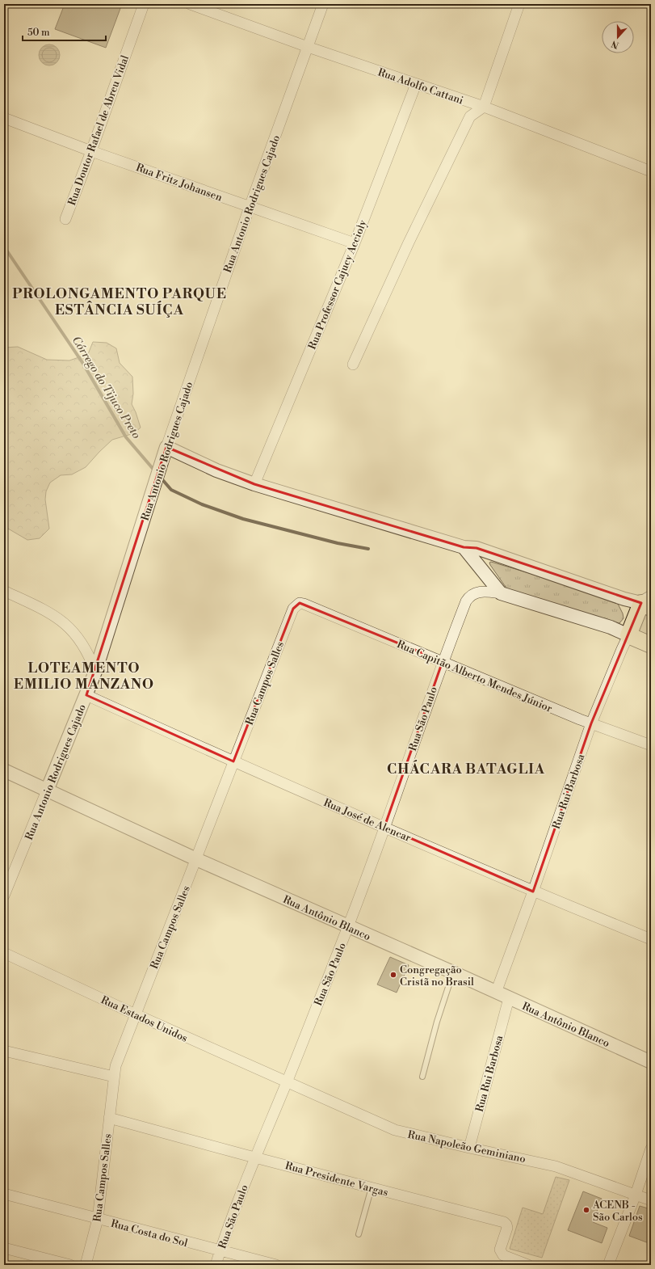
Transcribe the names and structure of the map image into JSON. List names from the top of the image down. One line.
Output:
{"streets":{"main road":["Rua Rui Barbosa"],"street":["Rua Adolfo Cattani","Rua Doutor Rafael de Abreu Vidal","Rua Fritz Johansen","Rua Antonio Rodrigues Cajado","Rua Professor Cajucy Accioly","Rua Capitão Alberto Mendes Júnior","Rua Campos Salles","Rua São Paulo","Rua José de Alencar","Rua Antônio Blanco","Rua Estados Unidos","Rua Napoleão Geminiano","Rua Presidente Vargas","Rua Costa do Sol"]},"crossings":[["Rua Adolfo Cattani","Rua Antonio Rodrigues Cajado"],["Rua Adolfo Cattani","Rua Professor Cajucy Accioly"],["Rua Doutor Rafael de Abreu Vidal","Rua Fritz Johansen"],["Rua Fritz Johansen","Rua Antonio Rodrigues Cajado"],["Rua Fritz Johansen","Rua Professor Cajucy Accioly"],["Rua Antonio Rodrigues Cajado","Rua José de Alencar"],["Rua Antonio Rodrigues Cajado","Rua Antônio Blanco"],["Rua Capitão Alberto Mendes Júnior","Rua Campos Salles"],["Rua Capitão Alberto Mendes Júnior","Rua São Paulo"],["Rua Capitão Alberto Mendes Júnior","Rua Rui Barbosa"],["Rua Campos Salles","Rua José de Alencar"],["Rua Campos Salles","Rua Antônio Blanco"],["Rua Campos Salles","Rua Estados Unidos"],["Rua Campos Salles","Rua Presidente Vargas"],["Rua Campos Salles","Rua Costa do Sol"],["Rua São Paulo","Rua José de Alencar"],["Rua São Paulo","Rua Antônio Blanco"],["Rua São Paulo","Rua Estados Unidos"],["Rua São Paulo","Rua Napoleão Geminiano"],["Rua São Paulo","Rua Presidente Vargas"],["Rua São Paulo","Rua Costa do Sol"],["Rua Rui Barbosa","Rua José de Alencar"],["Rua Rui Barbosa","Rua Antônio Blanco"],["Rua Rui Barbosa","Rua Napoleão Geminiano"],["Rua Estados Unidos","Rua Napoleão Geminiano"]],"districts":["PROLONGAMENTO PARQUE ESTÂNCIA SUÍÇA","LOTEAMENTO EMILIO MANZANO","CHÁCARA BATAGLIA"],"water":["Córrego do Tijuco Preto"],"places":["Congregação Cristã no Brasil","ACENB - São Carlos"],"scale_bar":"50 m","north":"bottom"}
